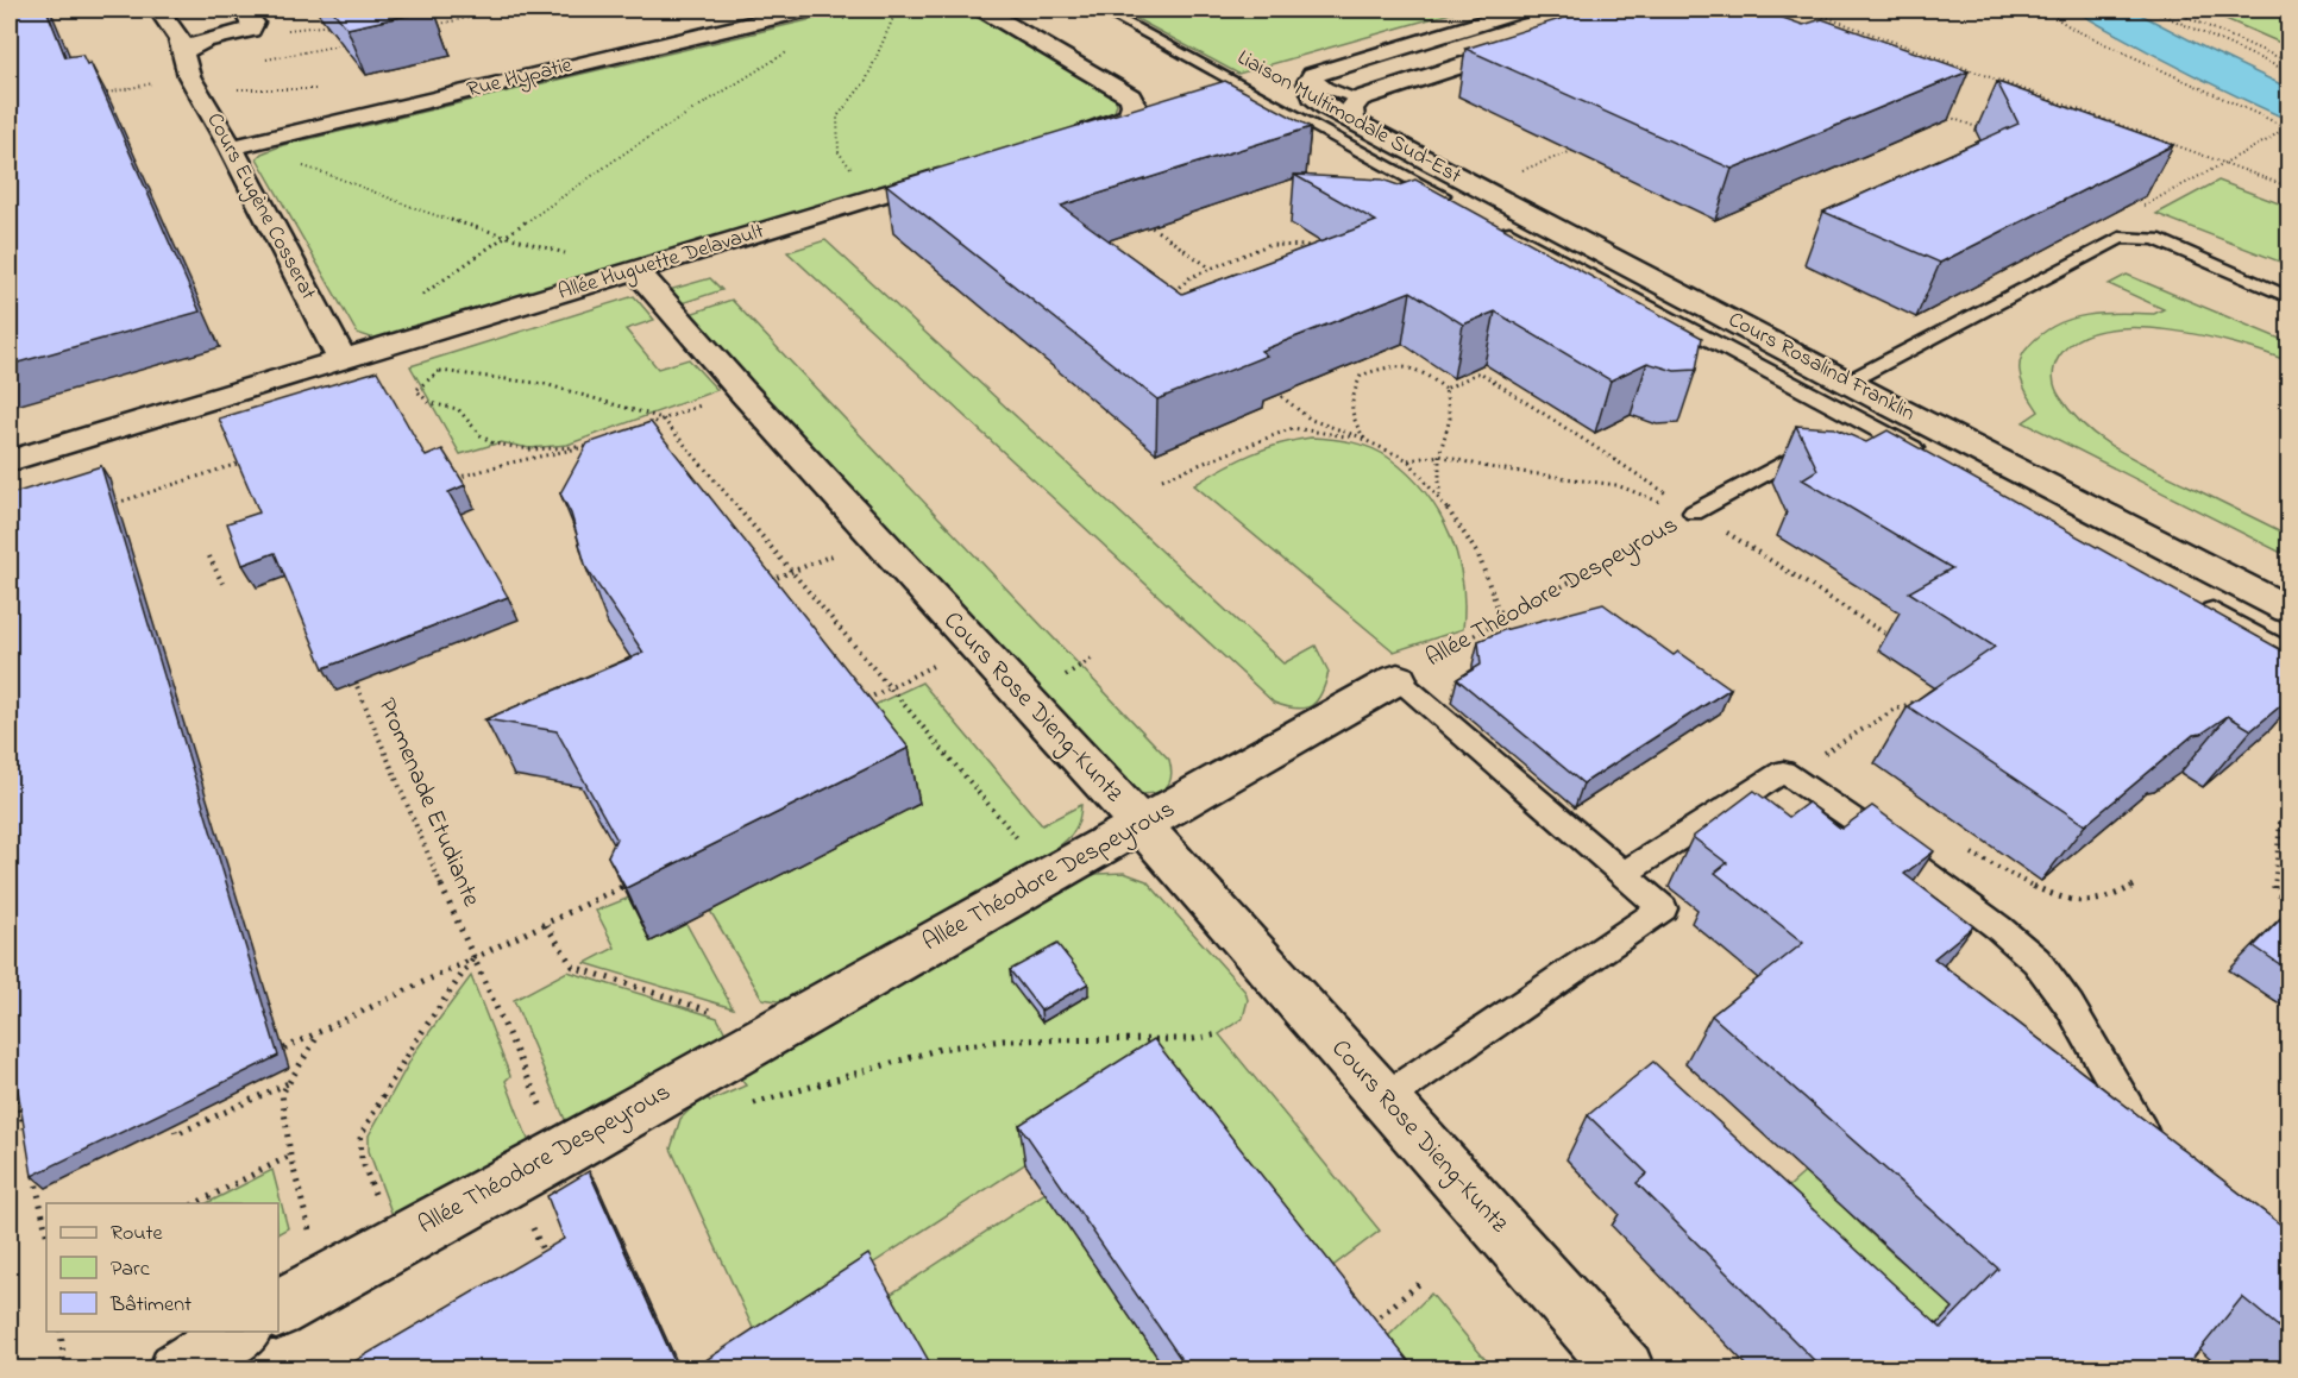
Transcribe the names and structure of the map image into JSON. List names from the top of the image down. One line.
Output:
{"streets":{"street":["Rue Hypatie","Cours Eugène Cosserat","Allée Huguette Delavault","Cours Rosalind Franklin","Allée Théodore Despeyrous","Cours Rose Dieng-Kuntz"],"lane":["Liaison Multimodale Sud-Est"],"path":["Promenade Etudiante"]},"crossings":[["Rue Hypatie","Cours Eugène Cosserat"],["Cours Eugène Cosserat","Allée Huguette Delavault"],["Allée Huguette Delavault","Cours Rose Dieng-Kuntz"],["Allée Théodore Despeyrous","Cours Rose Dieng-Kuntz"]],"legend":["Route","Parc","Bâtiment"]}
